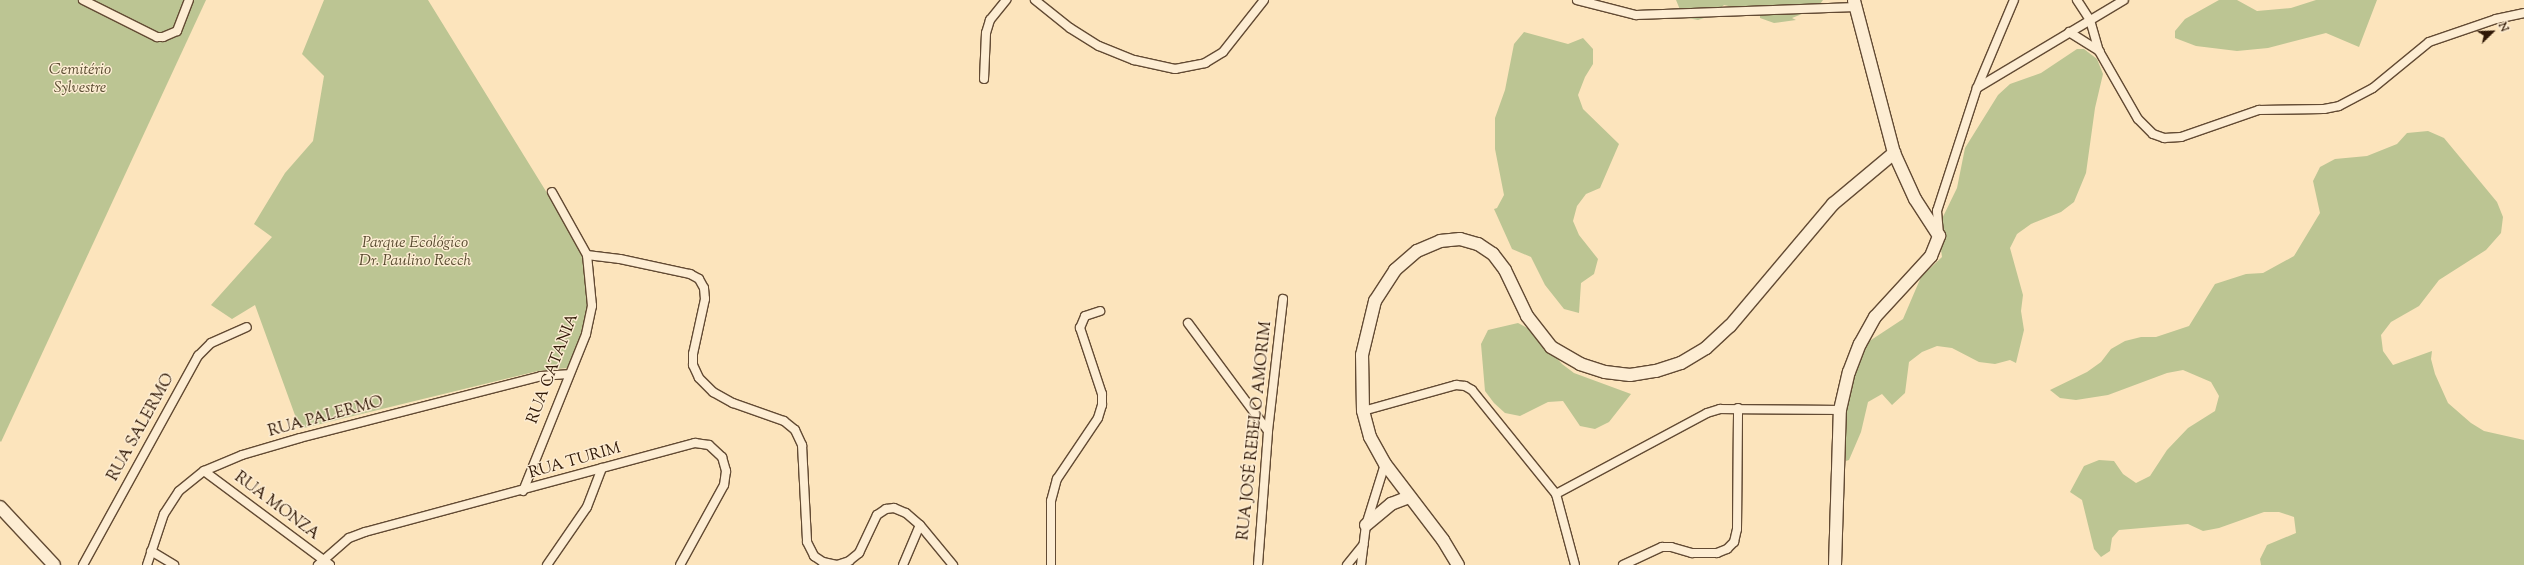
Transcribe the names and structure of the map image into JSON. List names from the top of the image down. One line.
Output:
{"streets":{"street":["RUA CATANIA","RUA PALERMO","RUA SALERMO","RUA JOSÉ REBELO AMORIM","RUA TURIM","RUA MONZA"]},"crossings":[["RUA CATANIA","RUA PALERMO"],["RUA CATANIA","RUA TURIM"],["RUA PALERMO","RUA MONZA"],["RUA TURIM","RUA MONZA"]],"parks":["Cemitério Sylvestre","Parque Ecológico Dr. Paulino Recch"],"north":"top right"}
